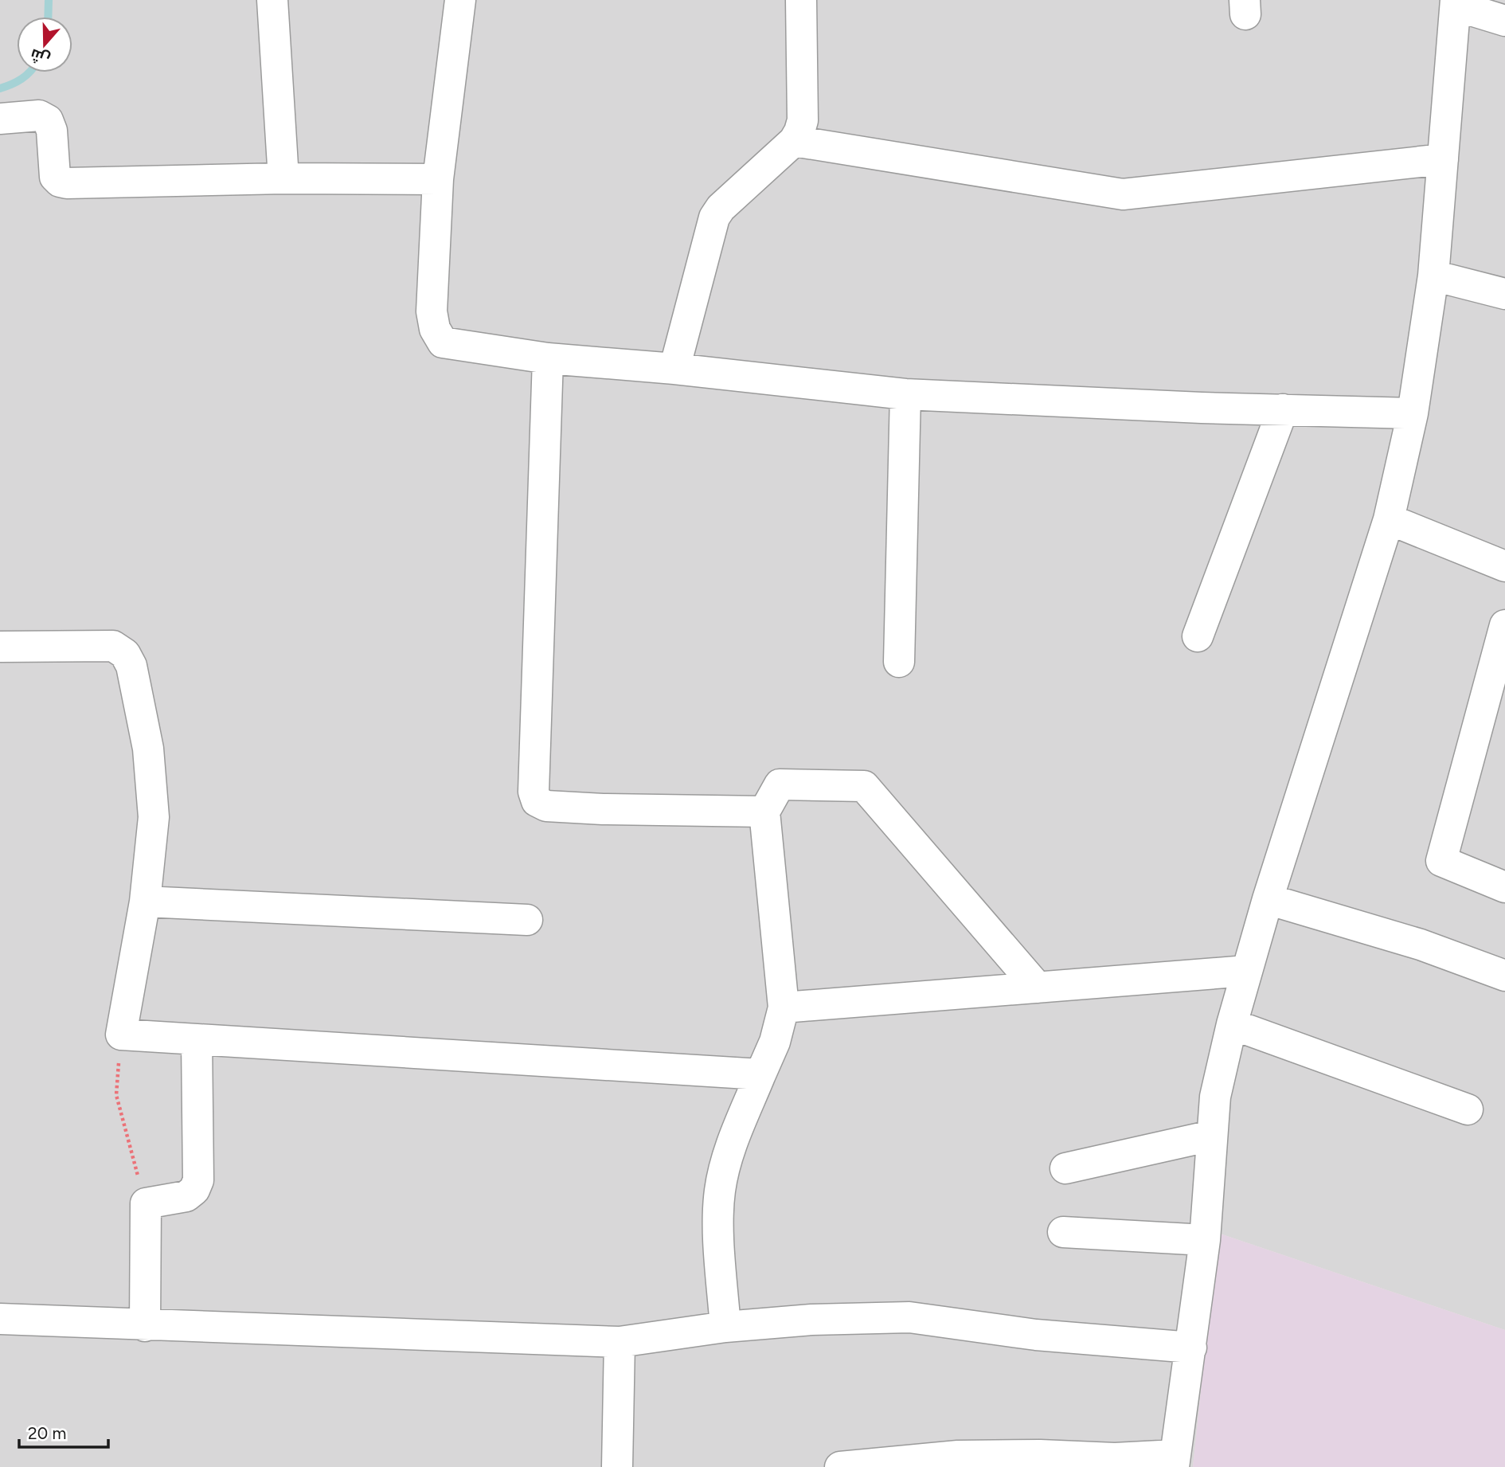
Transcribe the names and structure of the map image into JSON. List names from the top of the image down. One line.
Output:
{"scale_bar":"20 m","north":"bottom"}
